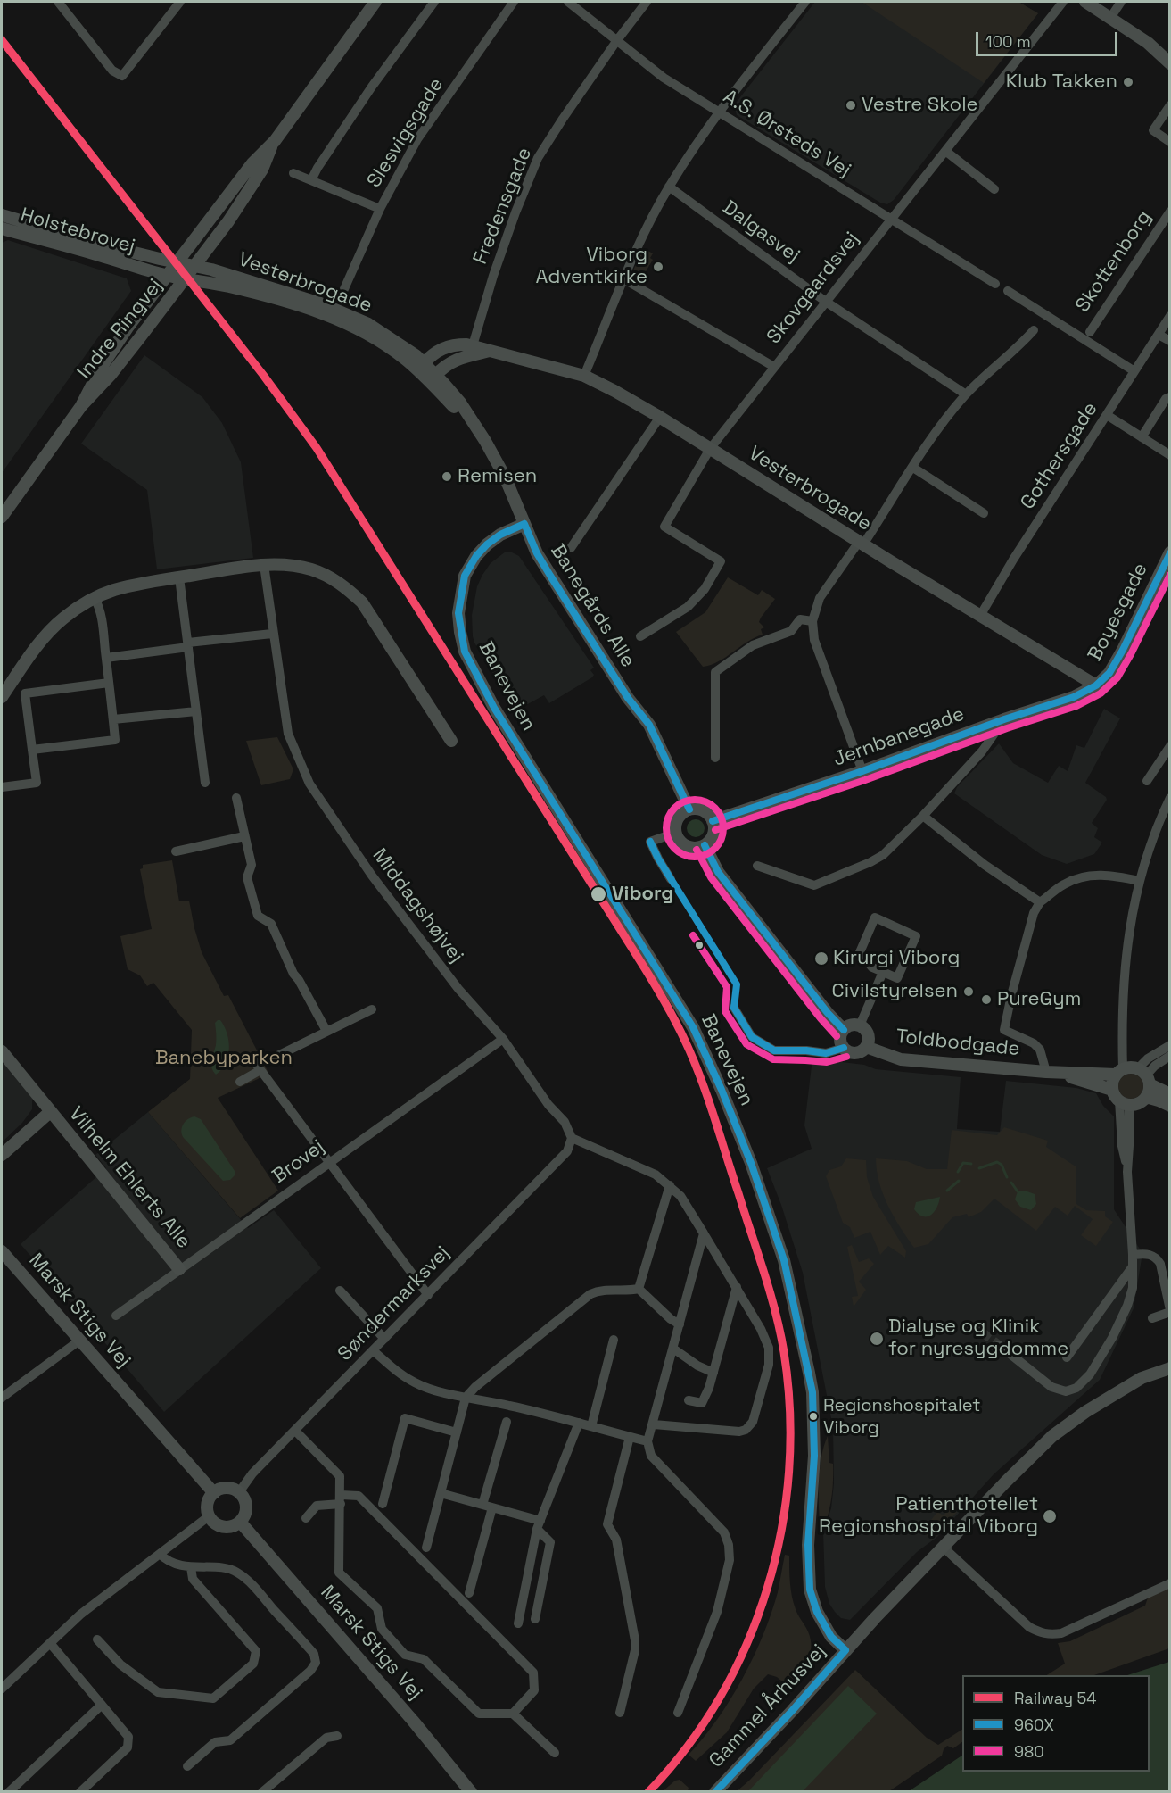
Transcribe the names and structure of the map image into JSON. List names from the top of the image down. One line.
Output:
{"streets":{"street":["Slesvigsgade","A.S. Ørsteds Vej","Fredensgade","Holstebrovej","Dalgasvej","Skottenborg","Vesterbrogade","Skovgaardsvej","Indre Ringvej","Gothersgade","Banegårds Alle","Boyesgade","Banevejen","Jernbanegade","Middagshøjvej","Toldbodgade","Brovej","Vilhelm Ehlerts Alle","Søndermarksvej","Marsk Stigs Vej","Gammel Århusvej"]},"crossings":[["A.S. Ørsteds Vej","Fredensgade"],["A.S. Ørsteds Vej","Skovgaardsvej"],["Fredensgade","Vesterbrogade"],["Holstebrovej","Vesterbrogade"],["Holstebrovej","Indre Ringvej"],["Dalgasvej","Skovgaardsvej"],["Vesterbrogade","Skovgaardsvej"],["Vesterbrogade","Indre Ringvej"],["Vesterbrogade","Gothersgade"],["Vesterbrogade","Banegårds Alle"],["Vesterbrogade","Boyesgade"],["Vesterbrogade","Jernbanegade"],["Banegårds Alle","Banevejen"],["Banegårds Alle","Jernbanegade"],["Boyesgade","Jernbanegade"],["Banevejen","Gammel Århusvej"],["Middagshøjvej","Brovej"],["Middagshøjvej","Søndermarksvej"],["Brovej","Vilhelm Ehlerts Alle"],["Søndermarksvej","Marsk Stigs Vej"]],"parks":["Banebyparken"],"places":["Klub Takken","Vestre Skole","Viborg Adventkirke","Remisen","Viborg","Kirurgi Viborg","Civilstyrelsen","PureGym","Dialyse og Klinik for nyresygdomme","Regionshospitalet Viborg","Patienthotellet Regionshospital Viborg"],"lines":["rail line 54","transit line 960X","transit line 980"],"legend":["Railway 54","960X","980"],"scale_bar":"100 m"}
